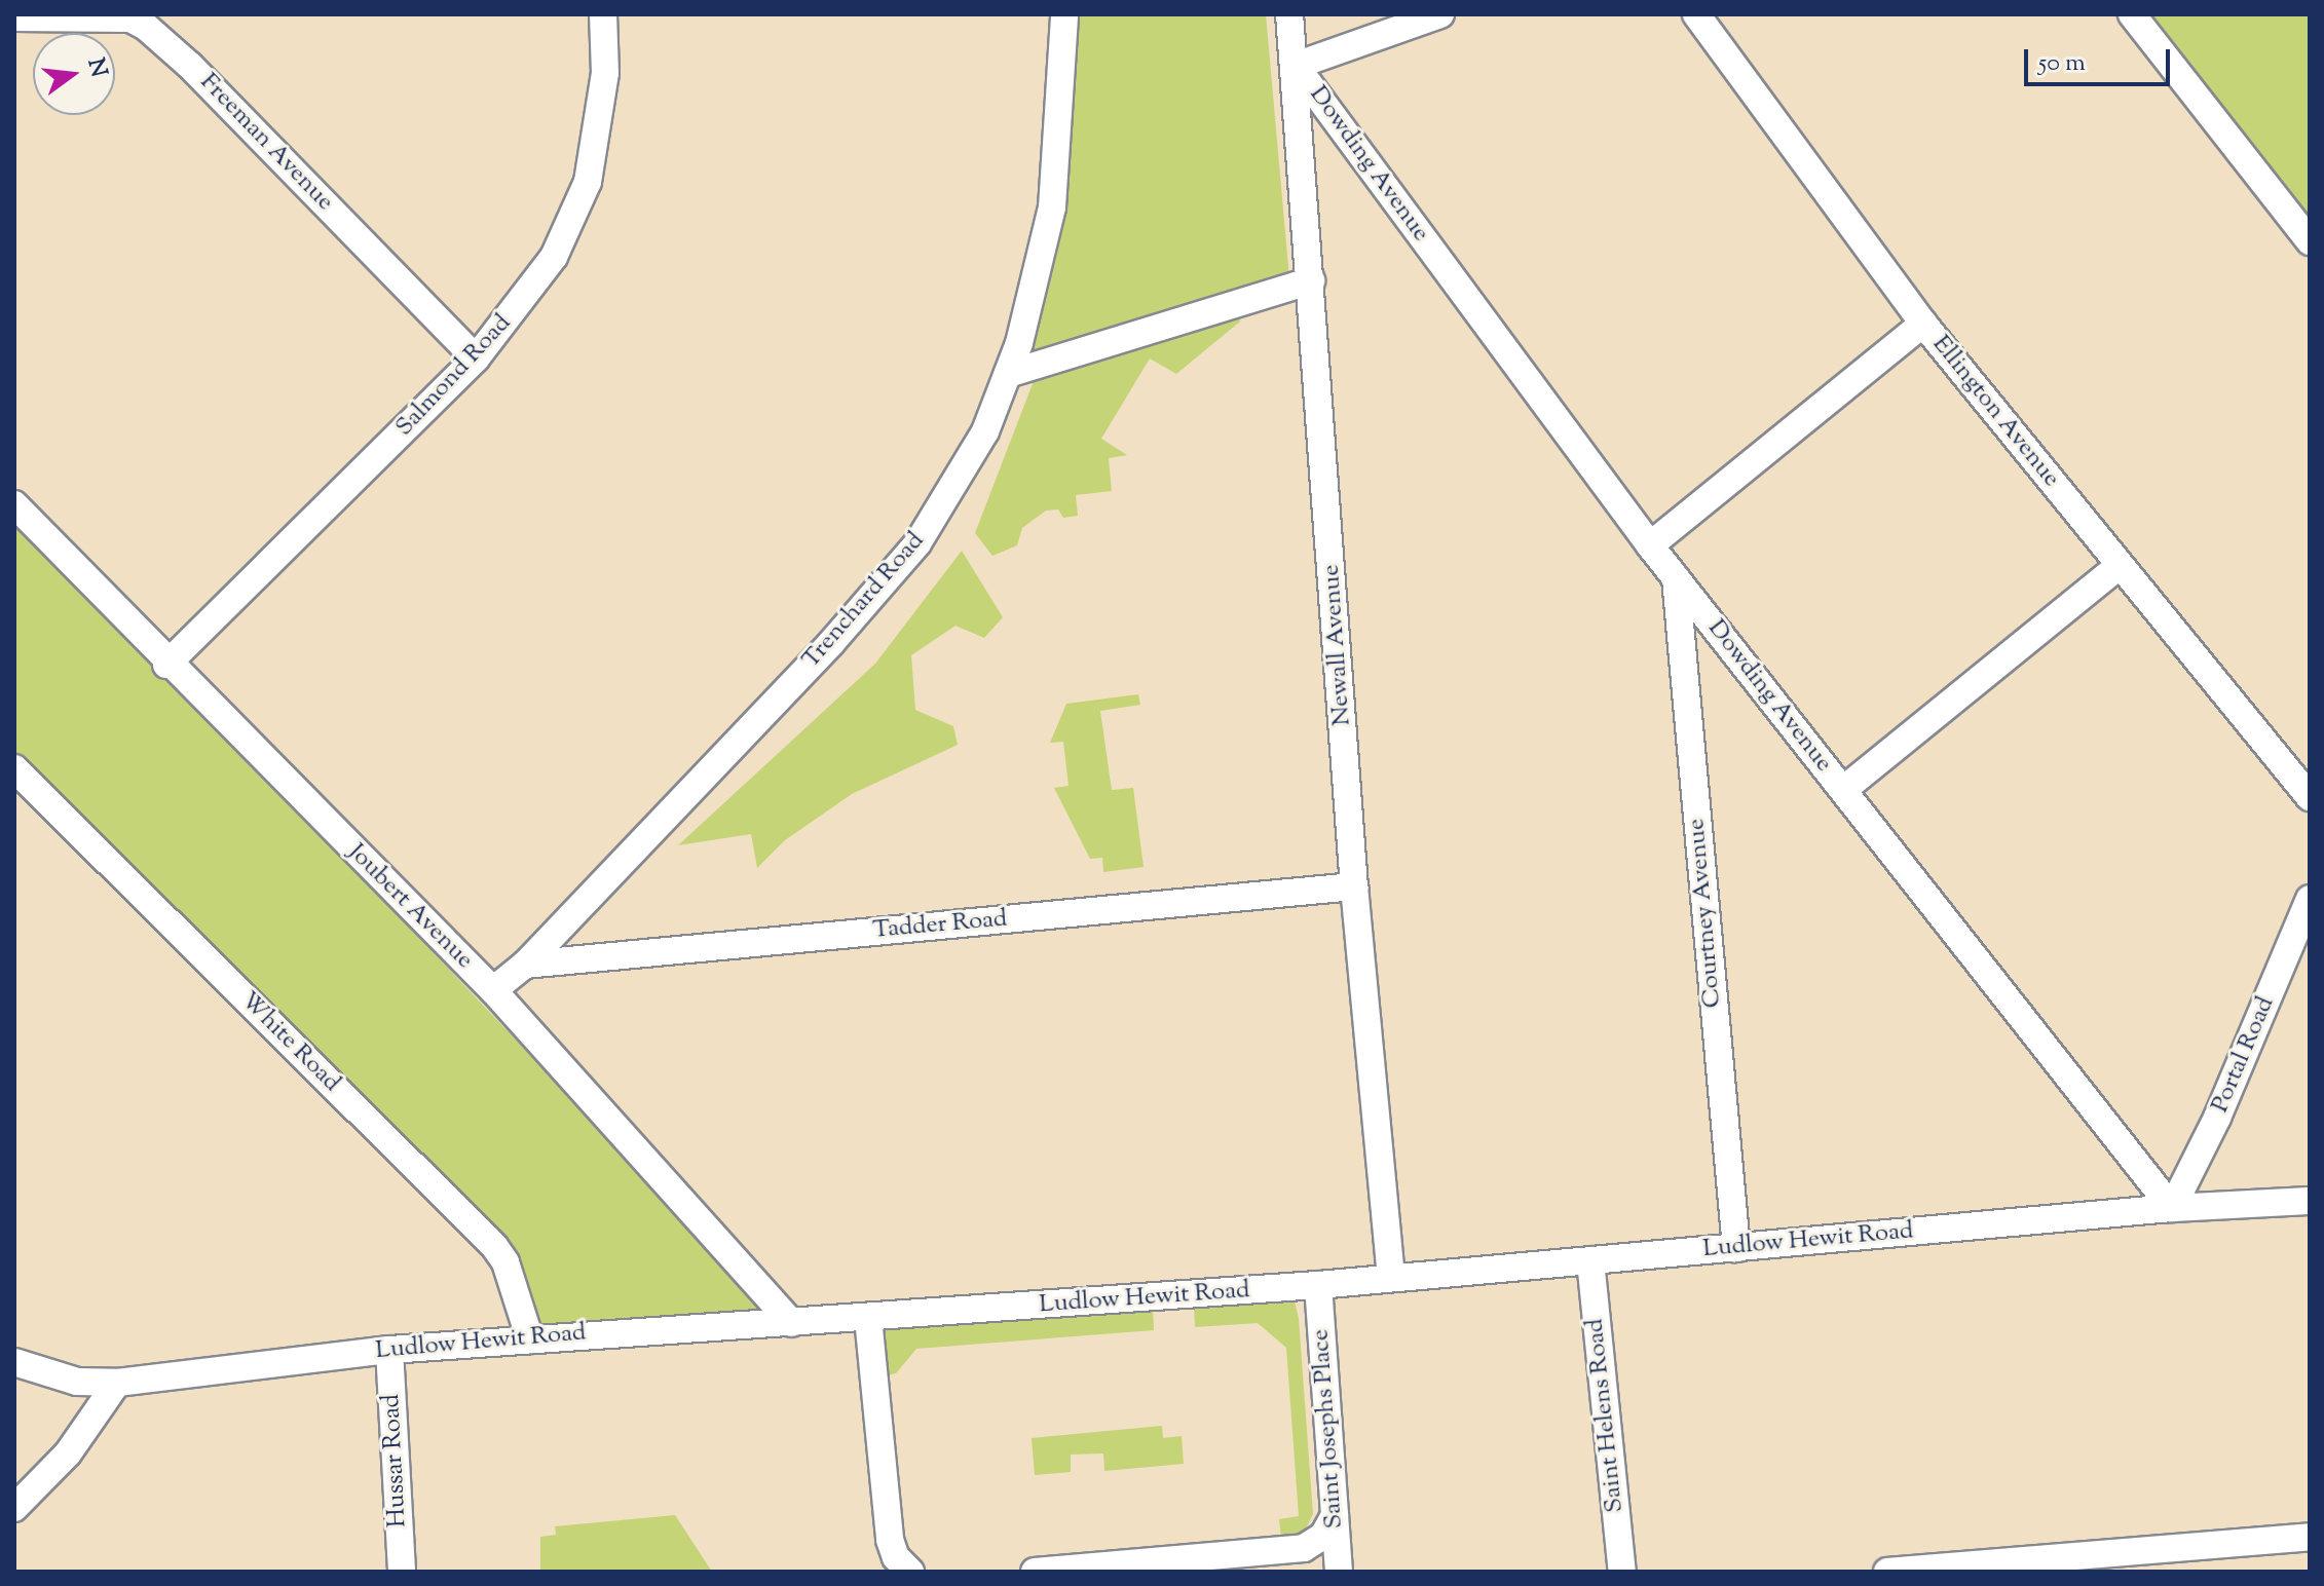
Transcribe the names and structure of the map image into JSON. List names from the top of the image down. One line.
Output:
{"streets":{"street":["Freeman Avenue","Dowding Avenue","Salmond Road","Ellington Avenue","Trenchard Road","Newall Avenue","Joubert Avenue","Courtney Avenue","Tadder Road","White Road","Portal Road","Ludlow Hewit Road","Saint Helens Road","Saint Josephs Place","Hussar Road"]},"crossings":[["Freeman Avenue","Salmond Road"],["Dowding Avenue","Newall Avenue"],["Dowding Avenue","Courtney Avenue"],["Dowding Avenue","Portal Road"],["Dowding Avenue","Ludlow Hewit Road"],["Salmond Road","Joubert Avenue"],["Trenchard Road","Joubert Avenue"],["Trenchard Road","Tadder Road"],["Newall Avenue","Tadder Road"],["Newall Avenue","Ludlow Hewit Road"],["Joubert Avenue","Ludlow Hewit Road"],["Courtney Avenue","Ludlow Hewit Road"],["White Road","Ludlow Hewit Road"],["Portal Road","Ludlow Hewit Road"],["Ludlow Hewit Road","Saint Helens Road"],["Ludlow Hewit Road","Saint Josephs Place"],["Ludlow Hewit Road","Hussar Road"]],"scale_bar":"50 m","north":"right"}
